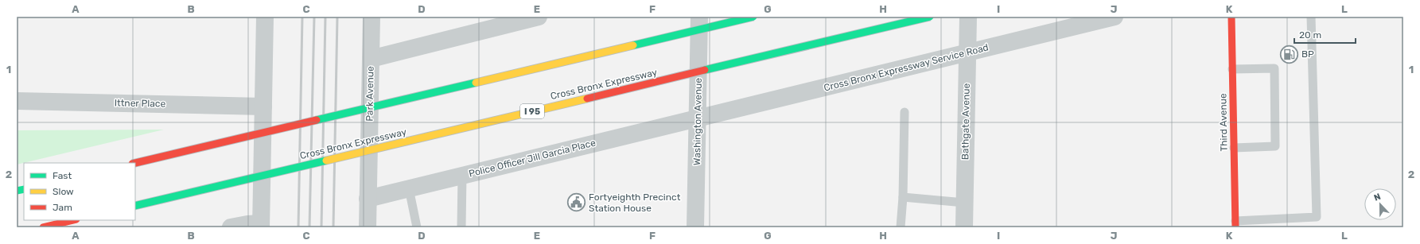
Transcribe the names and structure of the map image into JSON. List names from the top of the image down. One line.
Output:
{"streets":{"main road":["Cross Bronx Expressway","I 95","Third Avenue"],"street":["Cross Bronx Expressway Service Road","Park Avenue","Ittner Place","Washington Avenue","Bathgate Avenue","Police Officer Jill Garcia Place"]},"crossings":[["Cross Bronx Expressway Service Road","Washington Avenue"],["Cross Bronx Expressway Service Road","Bathgate Avenue"],["Cross Bronx Expressway Service Road","Police Officer Jill Garcia Place"],["Park Avenue","Police Officer Jill Garcia Place"],["Washington Avenue","Police Officer Jill Garcia Place"]],"places":{"fuel station":["BP"],"public building":["Fortyeighth Precinct Station House"]},"legend":["Fast","Slow","Jam"],"scale_bar":"20 m","north":"top","grid":{"columns":["A","B","C","D","E","F","G","H","I","J","K","L"],"rows":["1","2"]}}
